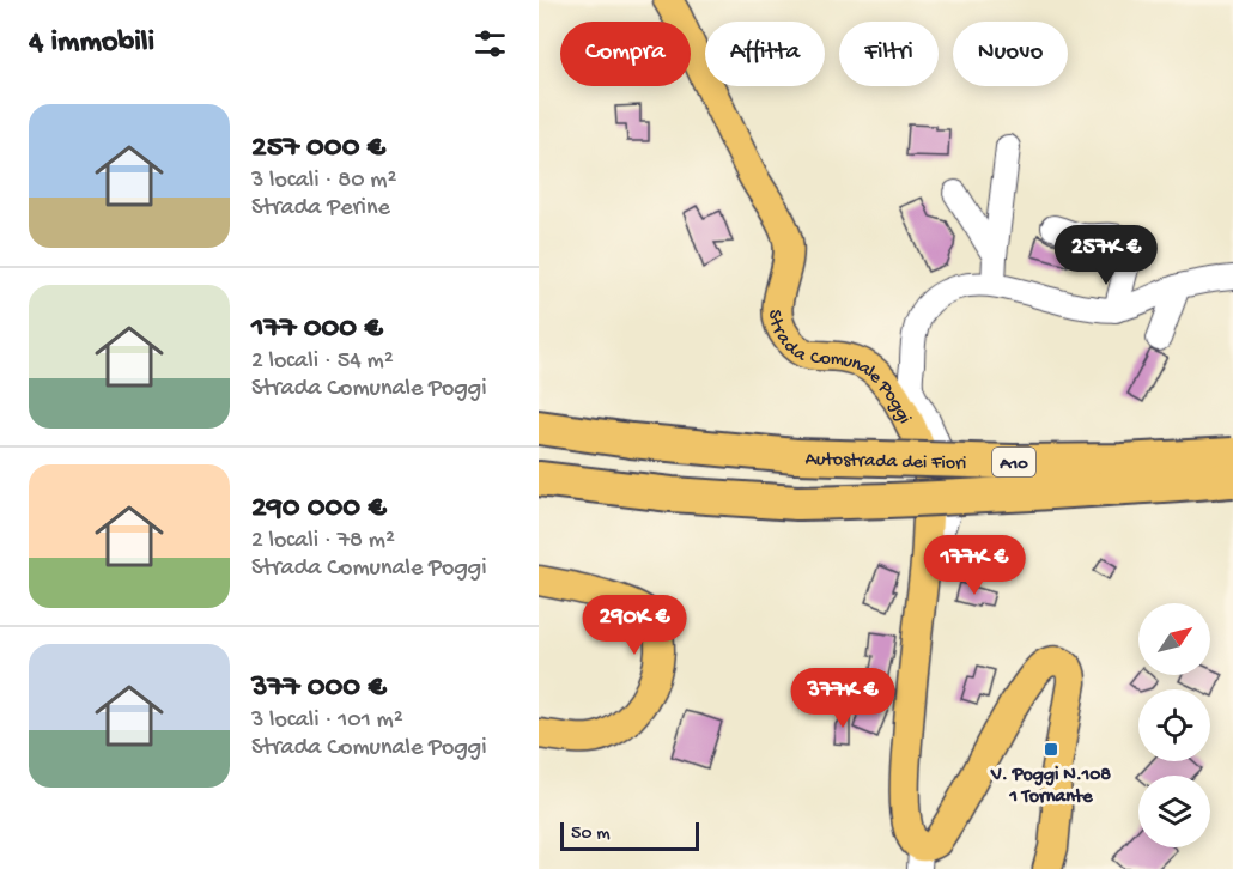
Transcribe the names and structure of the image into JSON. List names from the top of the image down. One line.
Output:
{"streets":{"highway":["Autostrada dei Fiori","A10"],"main road":["Strada Comunale Poggi"]},"places":{"transit":["V. Poggi N.108 1 Tornante"]},"scale_bar":"50 m","north":"top right","page":{"heading":"4 immobili","chip":["Compra","Affitta","Filtri","Nuovo"],"list":[{"name":"257 000 €","note":"3 locali · 80 m² · Strada Perine"},{"name":"177 000 €","note":"2 locali · 54 m² · Strada Comunale Poggi"},{"name":"290 000 €","note":"2 locali · 78 m² · Strada Comunale Poggi"},{"name":"377 000 €","note":"3 locali · 101 m² · Strada Comunale Poggi"}],"price":["257K €","177K €","290K €","377K €"],"scale":"50 m"}}
